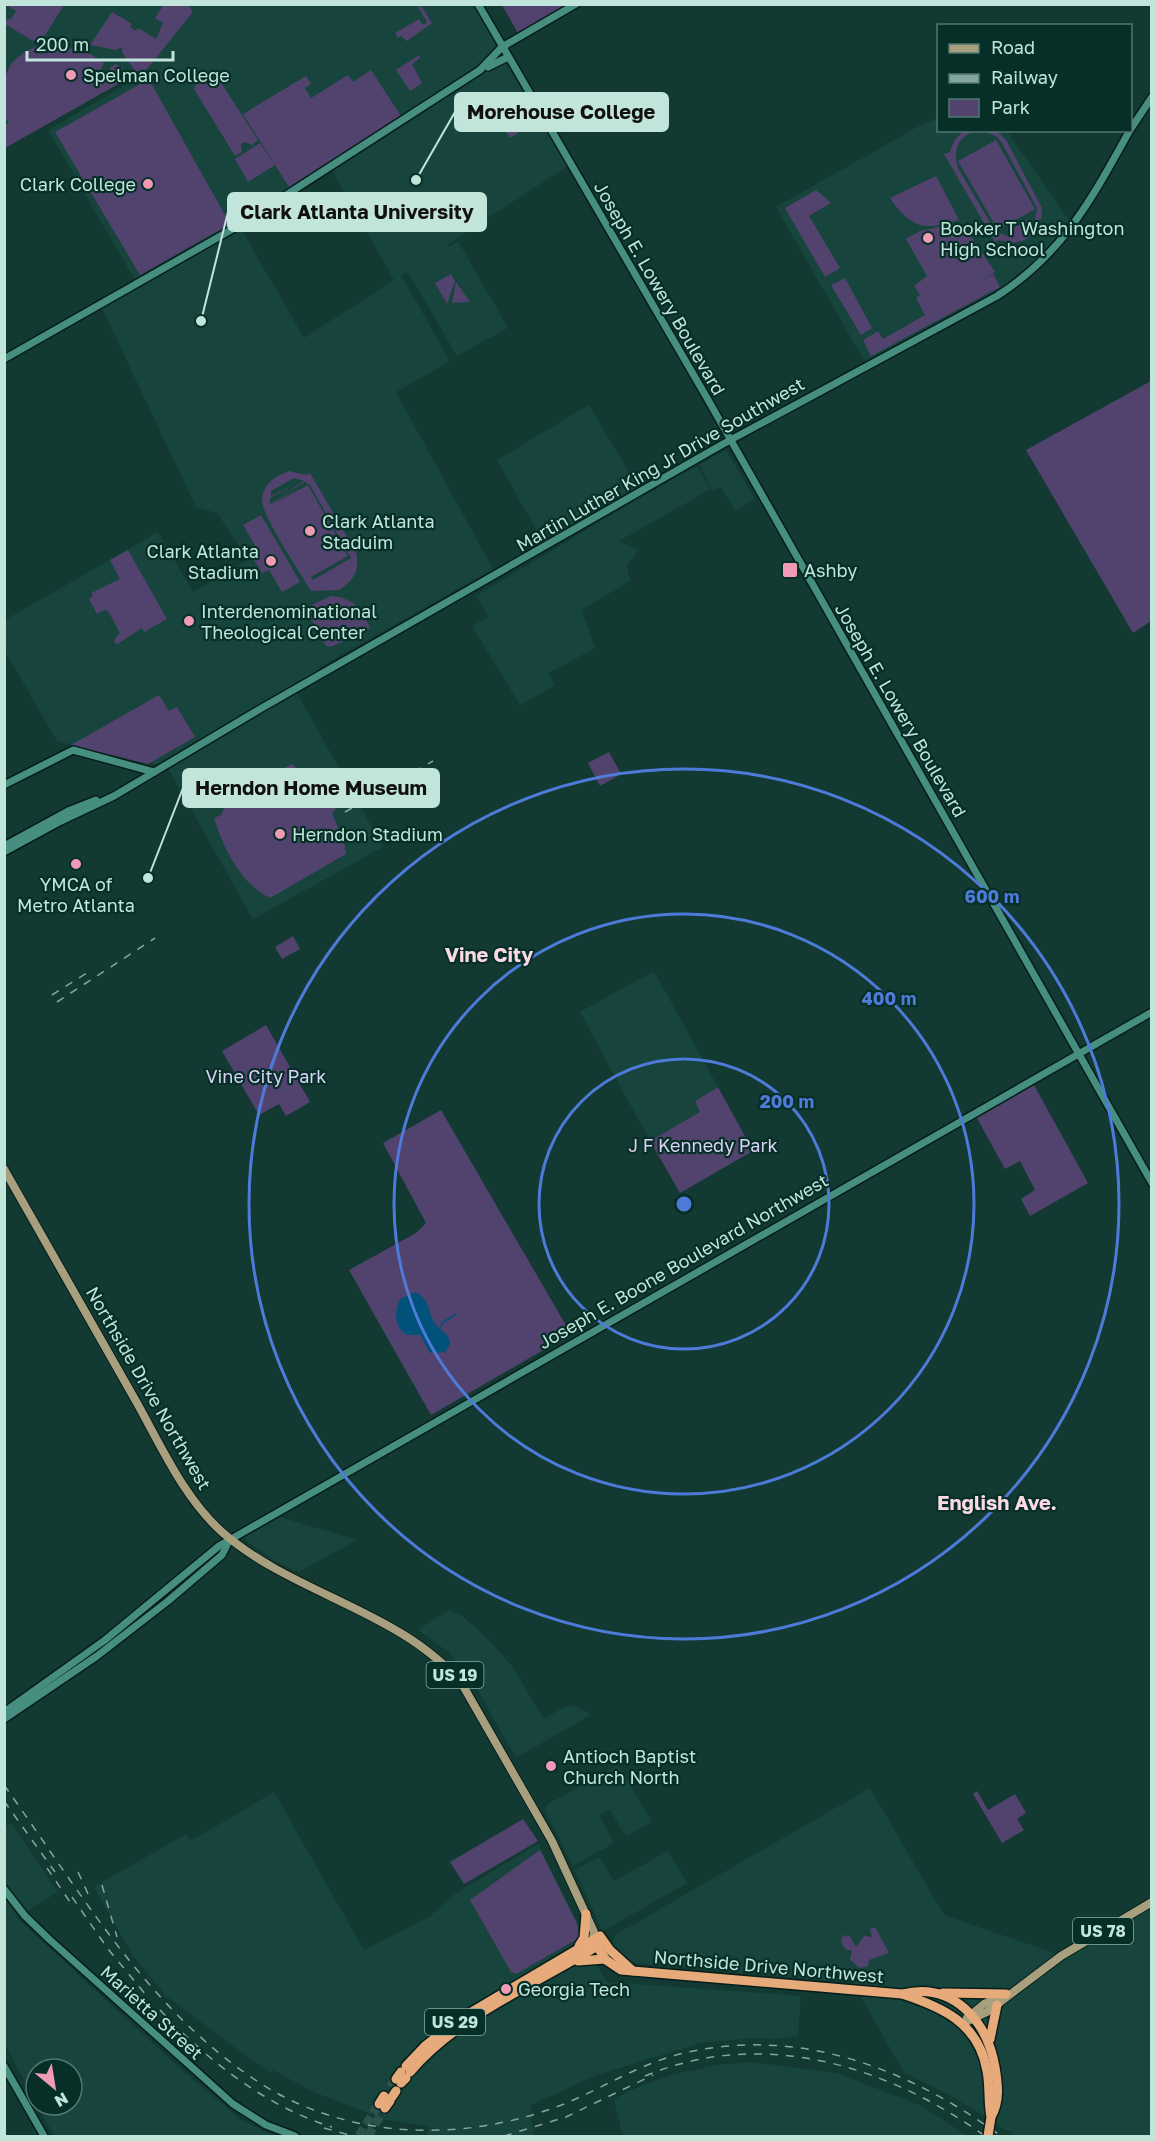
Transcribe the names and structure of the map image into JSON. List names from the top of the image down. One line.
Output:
{"streets":{"highway":["Northside Drive Northwest","US 19","US 78","US 29"],"main road":["Joseph E. Lowery Boulevard","Martin Luther King Jr Drive Southwest","Joseph E. Boone Boulevard Northwest","Marietta Street"]},"crossings":[["Joseph E. Lowery Boulevard","Martin Luther King Jr Drive Southwest"],["Joseph E. Lowery Boulevard","Joseph E. Boone Boulevard Northwest"],["Joseph E. Boone Boulevard Northwest","Northside Drive Northwest"],["Northside Drive Northwest","US 78"],["Northside Drive Northwest","US 29"]],"districts":["Vine City","English Ave."],"parks":["Vine City Park","J F Kennedy Park"],"places":{"other":["Spelman College","Morehouse College","Clark College","Booker T Washington High School","Clark Atlanta University","Clark Atlanta Staduim","Clark Atlanta Stadium","Interdenominational Theological Center","Herndon Stadium","YMCA of Metro Atlanta","Herndon Home Museum","Antioch Baptist Church North","Georgia Tech"],"transit":["Ashby"]},"legend":["Road","Railway","Park"],"scale_bar":"200 m","north":"bottom right","rings":["600 m","400 m","200 m"]}
